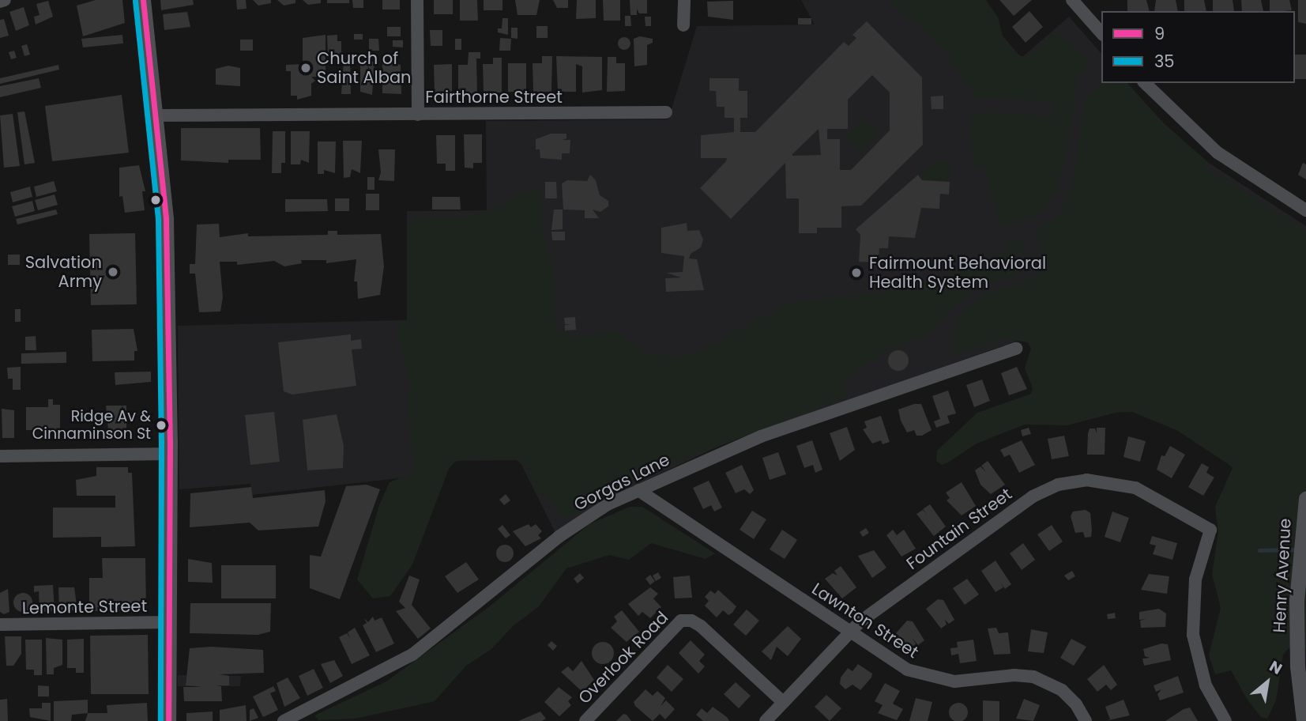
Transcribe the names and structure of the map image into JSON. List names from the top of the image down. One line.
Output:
{"streets":{"main road":["Henry Avenue"],"street":["Fairthorne Street","Gorgas Lane","Fountain Street","Lemonte Street","Lawnton Street","Overlook Road"]},"crossings":[["Gorgas Lane","Lawnton Street"],["Fountain Street","Lawnton Street"],["Fountain Street","Overlook Road"]],"places":["Church of Saint Alban","Salvation Army","Fairmount Behavioral Health System","Ridge Av & Cinnaminson St"],"lines":["transit line 9","transit line 35"],"legend":["9","35"],"north":"top right"}
